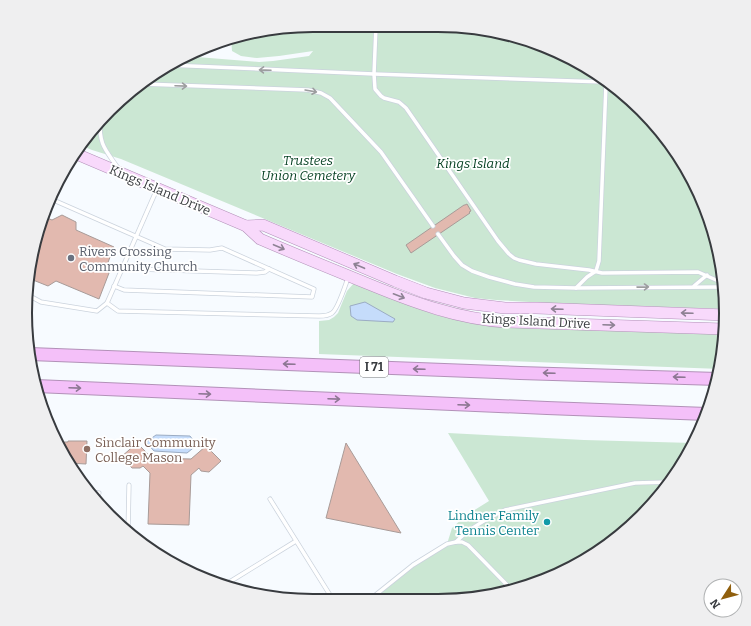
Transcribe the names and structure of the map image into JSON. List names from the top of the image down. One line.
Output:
{"streets":{"highway":["I 71"],"main road":["Kings Island Drive"]},"parks":["Trustees Union Cemetery","Kings Island"],"places":["Rivers Crossing Community Church","Sinclair Community College Mason","Lindner Family Tennis Center"],"north":"bottom left"}
